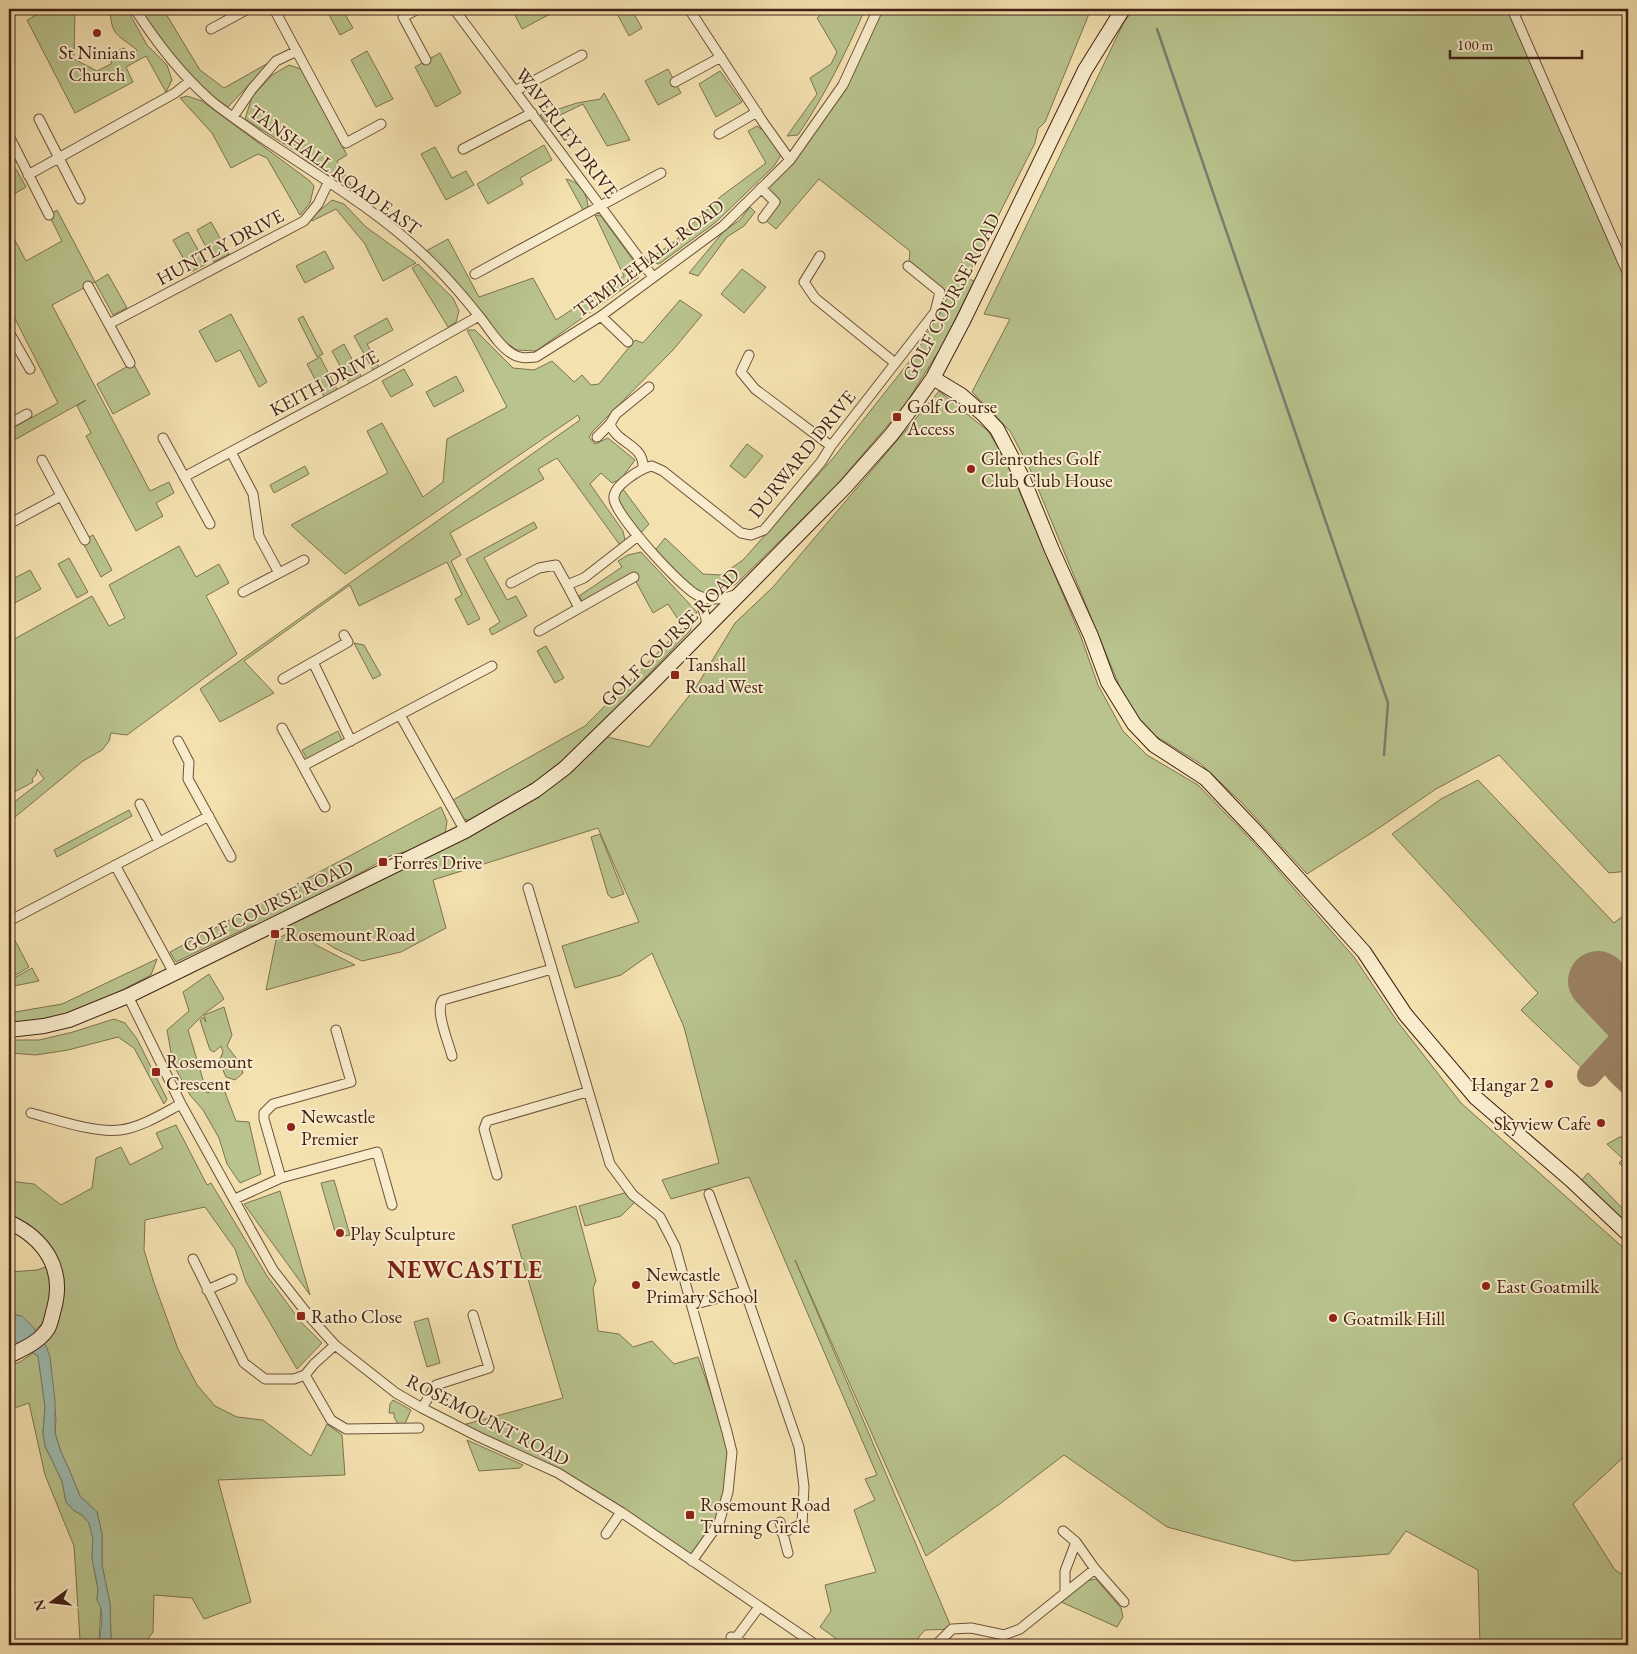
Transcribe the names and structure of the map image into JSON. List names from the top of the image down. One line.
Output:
{"streets":{"street":["WAVERLEY DRIVE","TANSHALL ROAD EAST","HUNTLY DRIVE","TEMPLEHALL ROAD","GOLF COURSE ROAD","KEITH DRIVE","DURWARD DRIVE","ROSEMOUNT ROAD"]},"crossings":[["WAVERLEY DRIVE","TEMPLEHALL ROAD"],["TANSHALL ROAD EAST","HUNTLY DRIVE"],["TANSHALL ROAD EAST","TEMPLEHALL ROAD"],["TANSHALL ROAD EAST","KEITH DRIVE"],["GOLF COURSE ROAD","ROSEMOUNT ROAD"]],"districts":["NEWCASTLE"],"places":{"other":["St Ninians Church","Glenrothes Golf Club Club House","Hangar 2","Skyview Cafe","Newcastle Premier","Play Sculpture","Newcastle Primary School","East Goatmilk","Goatmilk Hill"],"transit":["Golf Course Access","Tanshall Road West","Forres Drive","Rosemount Road","Rosemount Crescent","Ratho Close","Rosemount Road Turning Circle"]},"scale_bar":"100 m","north":"left"}
